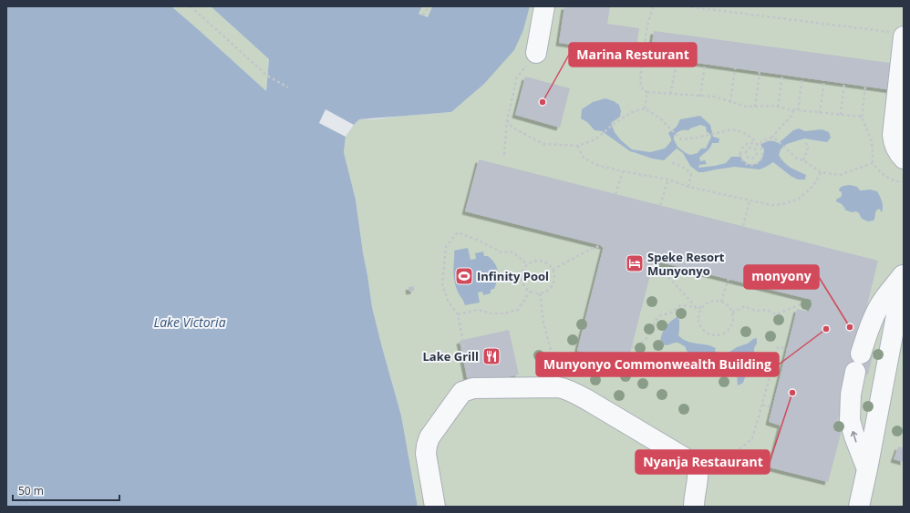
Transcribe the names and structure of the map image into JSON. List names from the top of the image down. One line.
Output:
{"water":["Lake Victoria"],"places":{"other":["Marina Resturant","monyony","Munyonyo Commonwealth Building","Nyanja Restaurant"],"hotel":["Speke Resort Munyonyo"],"sports":["Infinity Pool"],"restaurant":["Lake Grill"]},"scale_bar":"50 m"}
